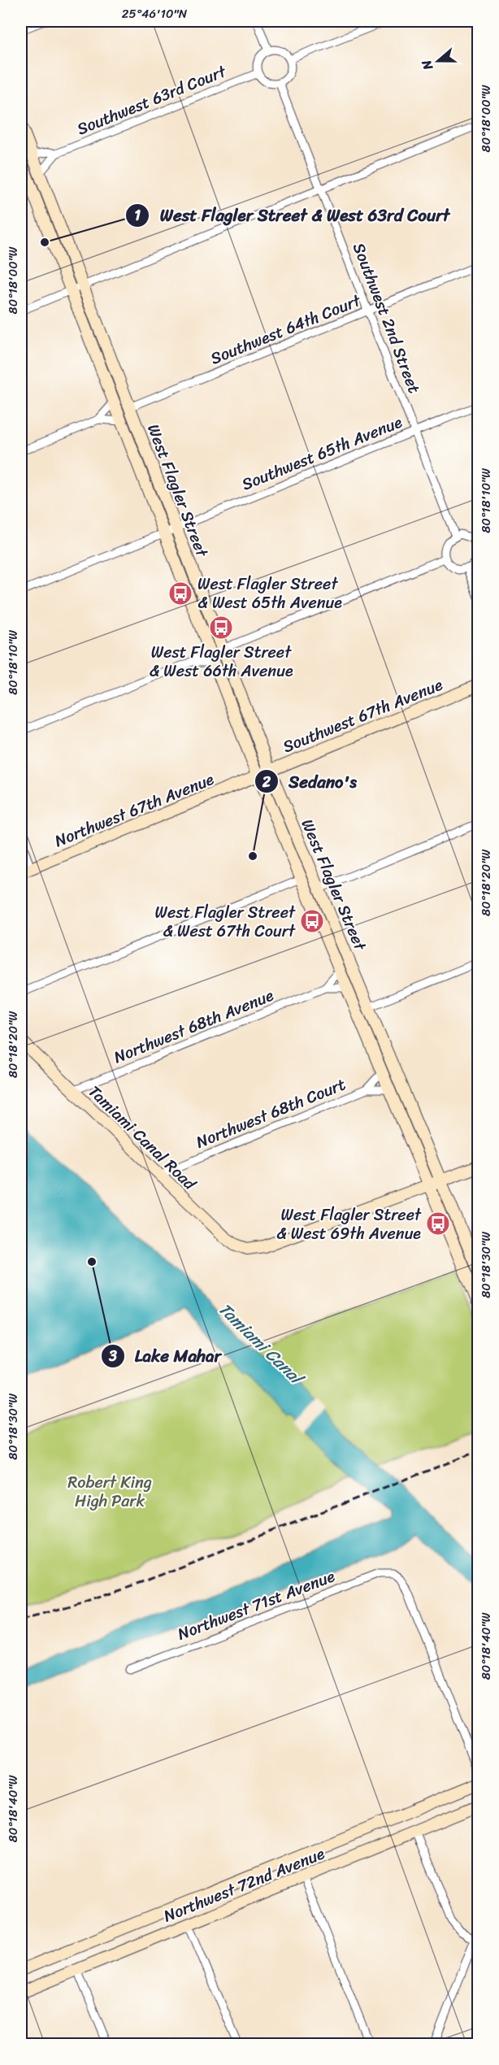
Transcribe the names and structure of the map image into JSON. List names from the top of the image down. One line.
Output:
{"streets":{"main road":["West Flagler Street","Southwest 67th Avenue","Northwest 67th Avenue","Tamiami Canal Road","Northwest 72nd Avenue"],"street":["Southwest 63rd Court","Southwest 2nd Street","Southwest 64th Court","Southwest 65th Avenue","Northwest 68th Avenue","Northwest 68th Court","Northwest 71st Avenue"]},"crossings":[["Southwest 63rd Court","Southwest 2nd Street"],["Southwest 63rd Court","West Flagler Street"],["Southwest 2nd Street","Southwest 64th Court"],["Southwest 2nd Street","Southwest 65th Avenue"],["Southwest 64th Court","West Flagler Street"],["Southwest 65th Avenue","West Flagler Street"],["West Flagler Street","Southwest 67th Avenue"],["West Flagler Street","Northwest 67th Avenue"],["West Flagler Street","Northwest 68th Avenue"],["West Flagler Street","Northwest 68th Court"],["West Flagler Street","Tamiami Canal Road"],["Southwest 67th Avenue","Northwest 67th Avenue"],["Northwest 68th Avenue","Tamiami Canal Road"],["Northwest 68th Court","Tamiami Canal Road"]],"water":["Tamiami Canal"],"parks":["Robert King High Park"],"places":{"other":["West Flagler Street & West 63rd Court","Sedano's","Lake Mahar"],"bus stop":["West Flagler Street & West 65th Avenue","West Flagler Street & West 66th Avenue","West Flagler Street & West 67th Court","West Flagler Street & West 69th Avenue"]},"north":"left","coordinates":["25°46'10\"N","80°18'00\"W","80°18'10\"W","80°18'20\"W","80°18'30\"W","80°18'40\"W"]}
